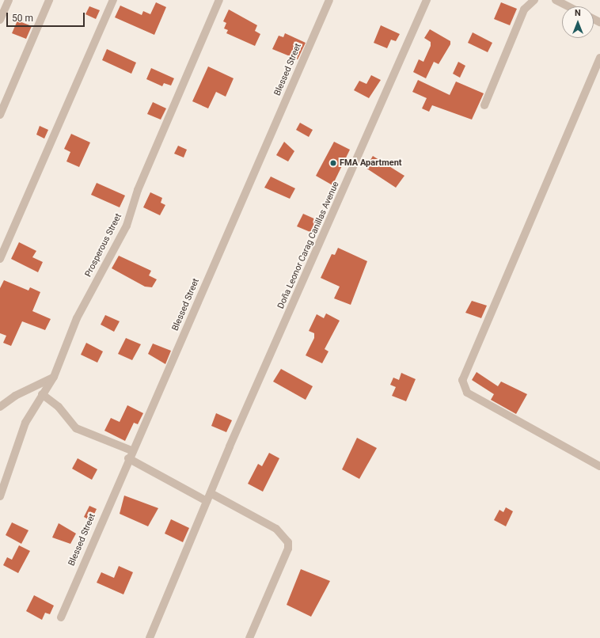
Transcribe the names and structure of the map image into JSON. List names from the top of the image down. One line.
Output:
{"streets":{"street":["Blessed Street","Prosperous Street","Doña Leonor Carag Canillas Avenue"]},"places":["FMA Apartment"],"scale_bar":"50 m","north":"top"}
